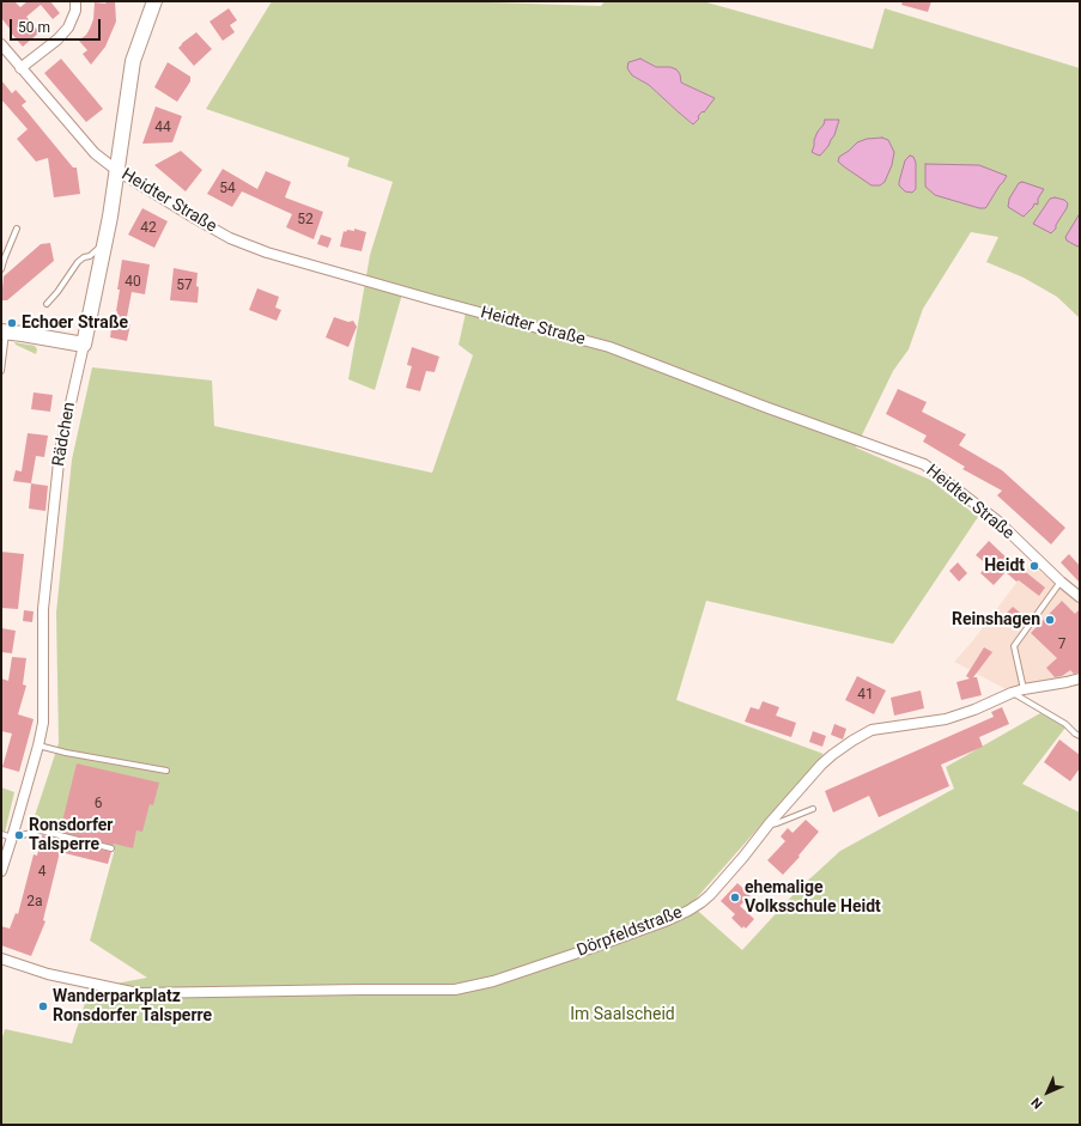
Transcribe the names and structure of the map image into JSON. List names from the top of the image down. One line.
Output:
{"streets":{"street":["Heidter Straße","Rädchen","Dörpfeldstraße"]},"crossings":[["Heidter Straße","Rädchen"]],"parks":["Im Saalscheid"],"places":["Echoer Straße","Heidt","Reinshagen","Ronsdorfer Talsperre","ehemalige Volksschule Heidt","Wanderparkplatz Ronsdorfer Talsperre"],"house_numbers":["44","54","52","42","40","57","7","41","6","4","2a"],"scale_bar":"50 m","north":"bottom left"}
